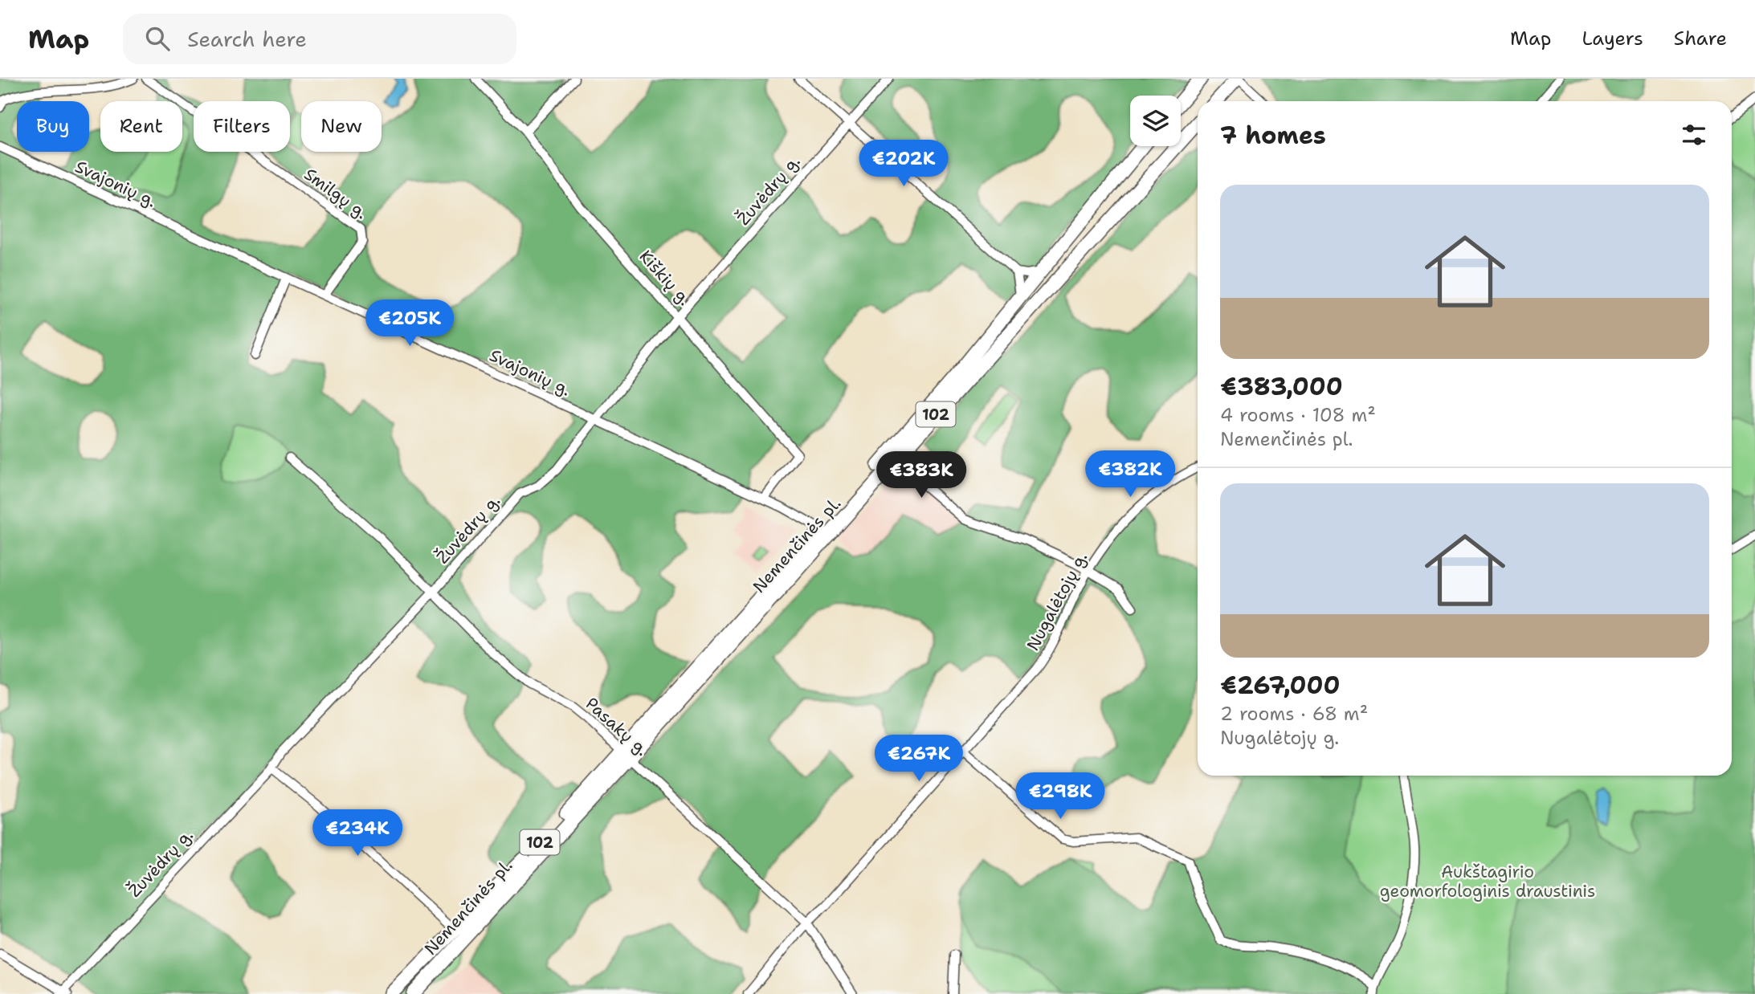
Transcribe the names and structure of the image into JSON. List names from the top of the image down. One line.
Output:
{"streets":{"main road":["102","Nemenčinės pl."],"street":["Svajonių g.","Žuvėdrų g.","Smilgų g.","Kiškių g.","Nugalėtojų g.","Pasakų g."]},"crossings":[["Svajonių g.","Žuvėdrų g."],["Svajonių g.","Smilgų g."],["Svajonių g.","Kiškių g."],["Svajonių g.","Nemenčinės pl."],["Žuvėdrų g.","Kiškių g."],["Žuvėdrų g.","Pasakų g."],["Nemenčinės pl.","Pasakų g."],["Nugalėtojų g.","Pasakų g."]],"parks":["Aukštagirio geomorfologinis draustinis"],"page":{"header":"Map","search":"Search here","nav":["Map","Layers","Share"],"chip":["Buy","Rent","Filters","New"],"heading":"7 homes","price":["€202K","€205K","€382K","€383K","€267K","€298K","€234K"],"list":[{"name":"€383,000","note":"4 rooms · 108 m² · Nemenčinės pl."},{"name":"€267,000","note":"2 rooms · 68 m² · Nugalėtojų g."}]}}
